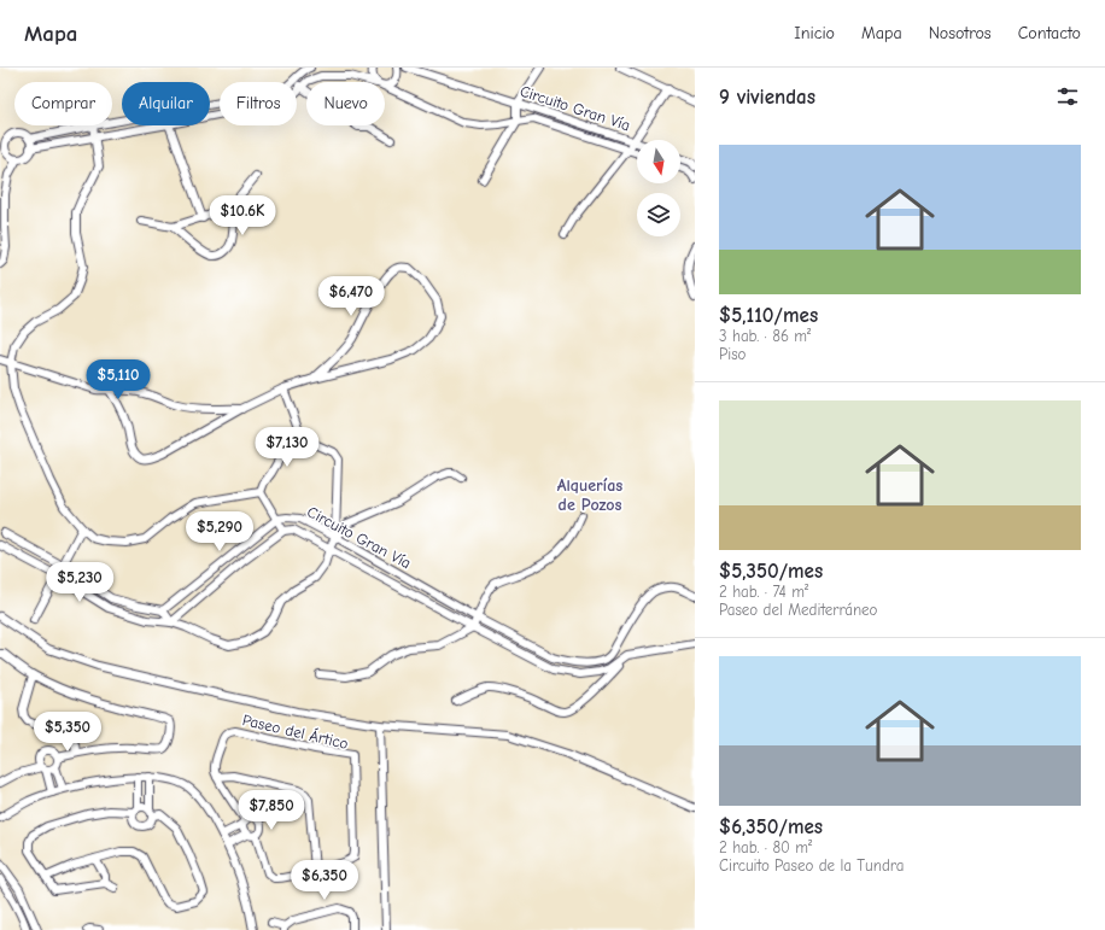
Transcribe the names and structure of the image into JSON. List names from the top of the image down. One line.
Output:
{"streets":{"street":["Circuito Gran Vía","Paseo del Ártico"]},"districts":["Alquerías de Pozos"],"north":"bottom","page":{"header":"Mapa","nav":["Inicio","Mapa","Nosotros","Contacto"],"heading":"9 viviendas","chip":["Comprar","Alquilar","Filtros","Nuevo"],"list":[{"name":"$5,110/mes","note":"3 hab. · 86 m² · Piso"},{"name":"$5,350/mes","note":"2 hab. · 74 m² · Paseo del Mediterráneo"},{"name":"$6,350/mes","note":"2 hab. · 80 m² · Circuito Paseo de la Tundra"}],"price":["$10.6K","$6,470","$5,110","$7,130","$5,290","$5,230","$5,350","$7,850","$6,350"]}}
